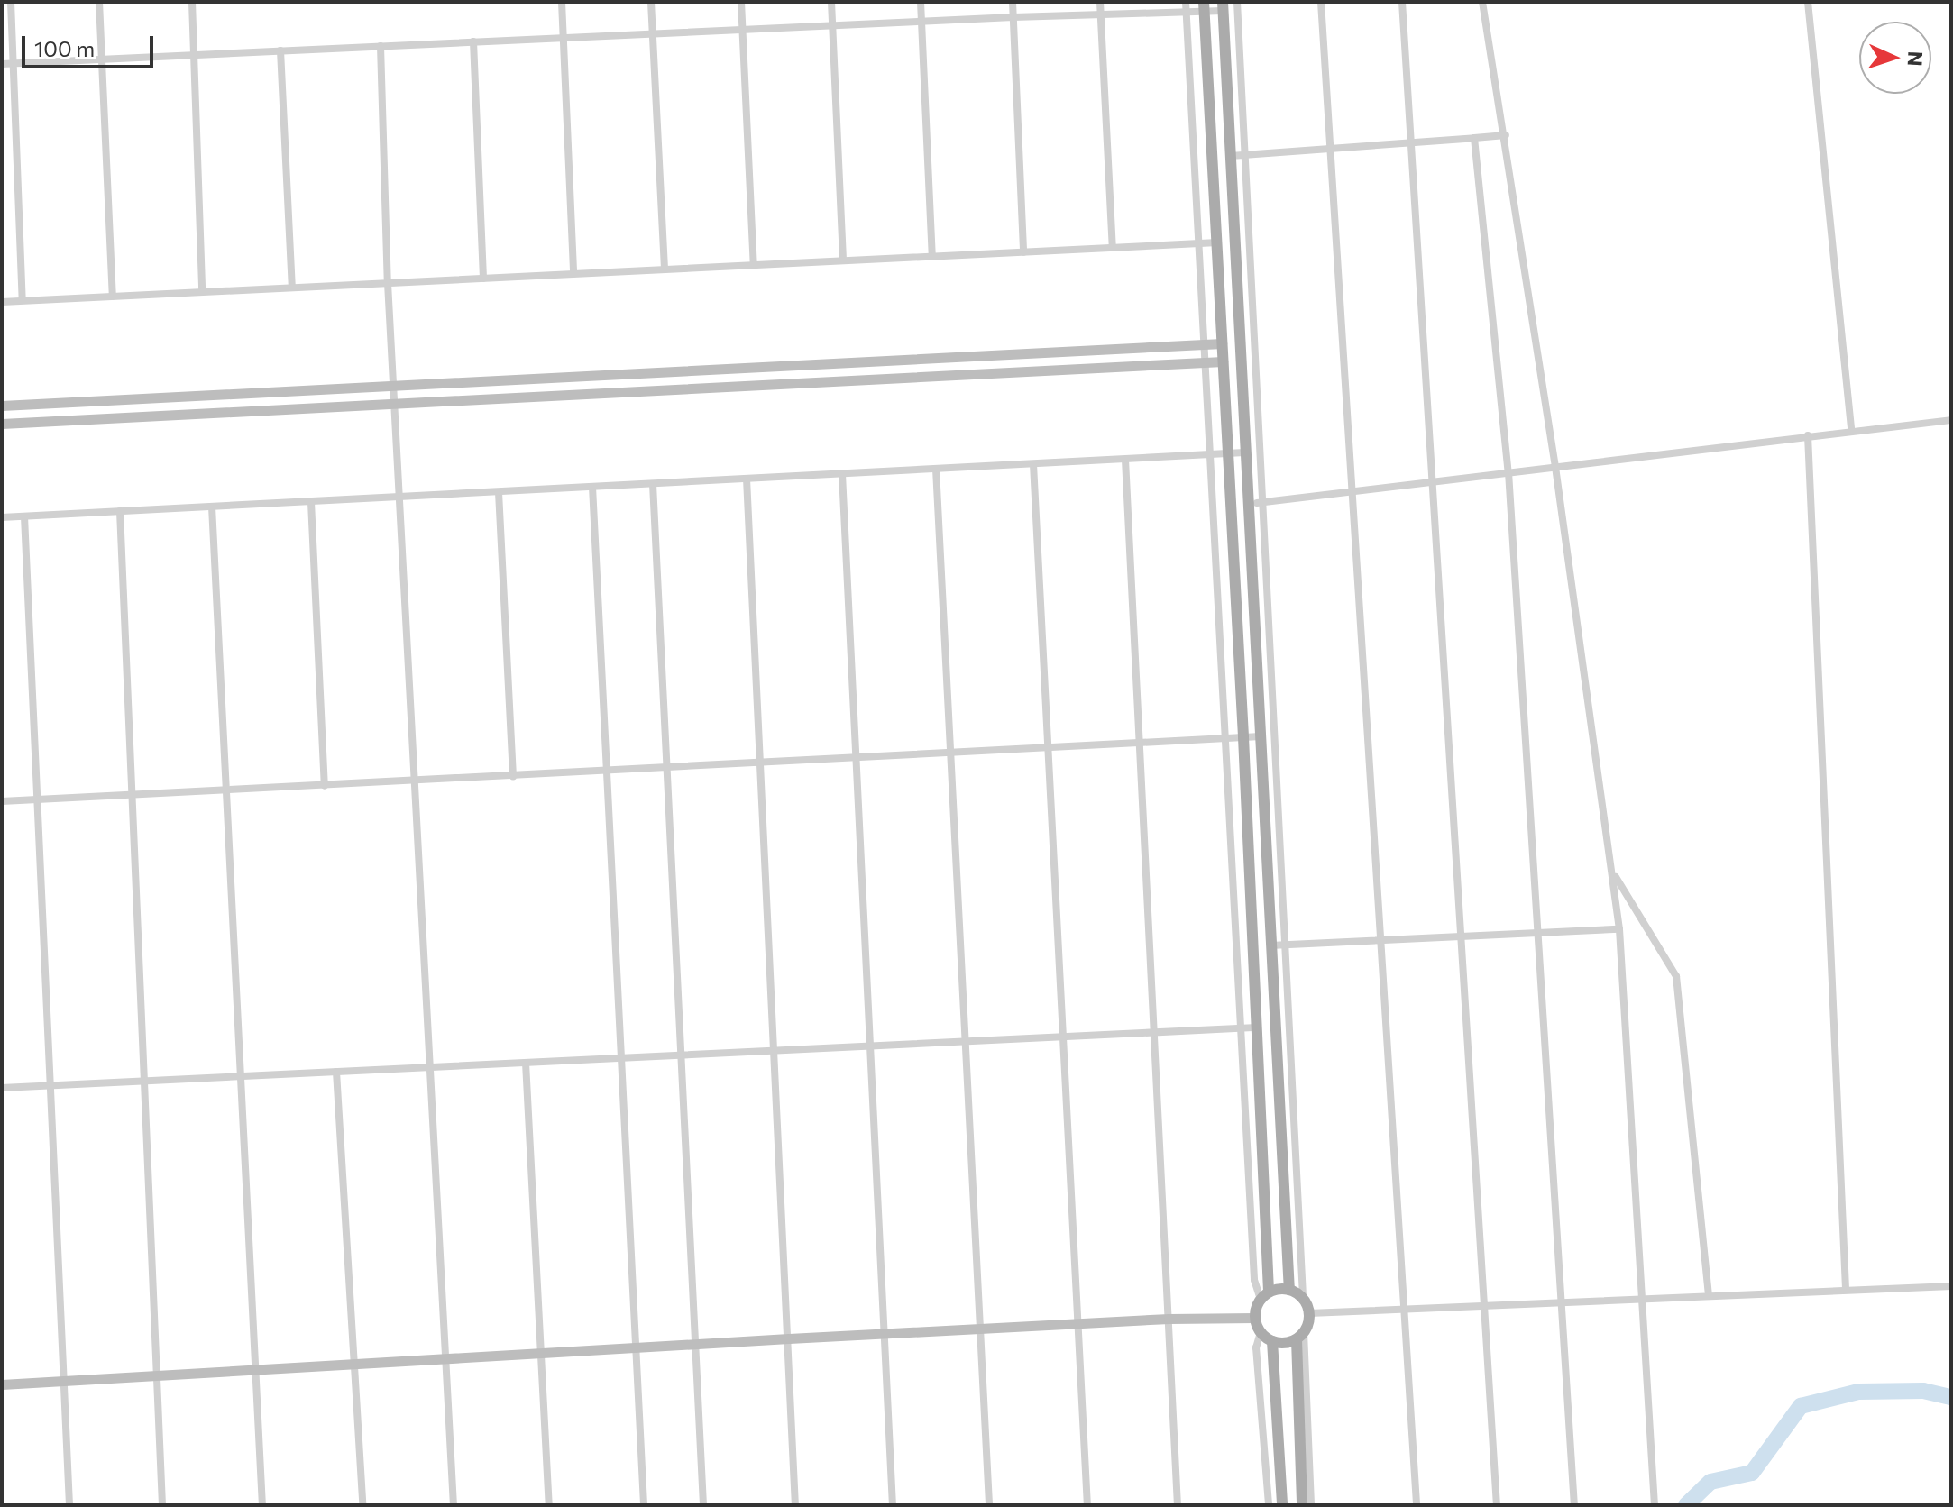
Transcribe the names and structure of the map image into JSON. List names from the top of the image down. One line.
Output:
{"scale_bar":"100 m","north":"right"}
